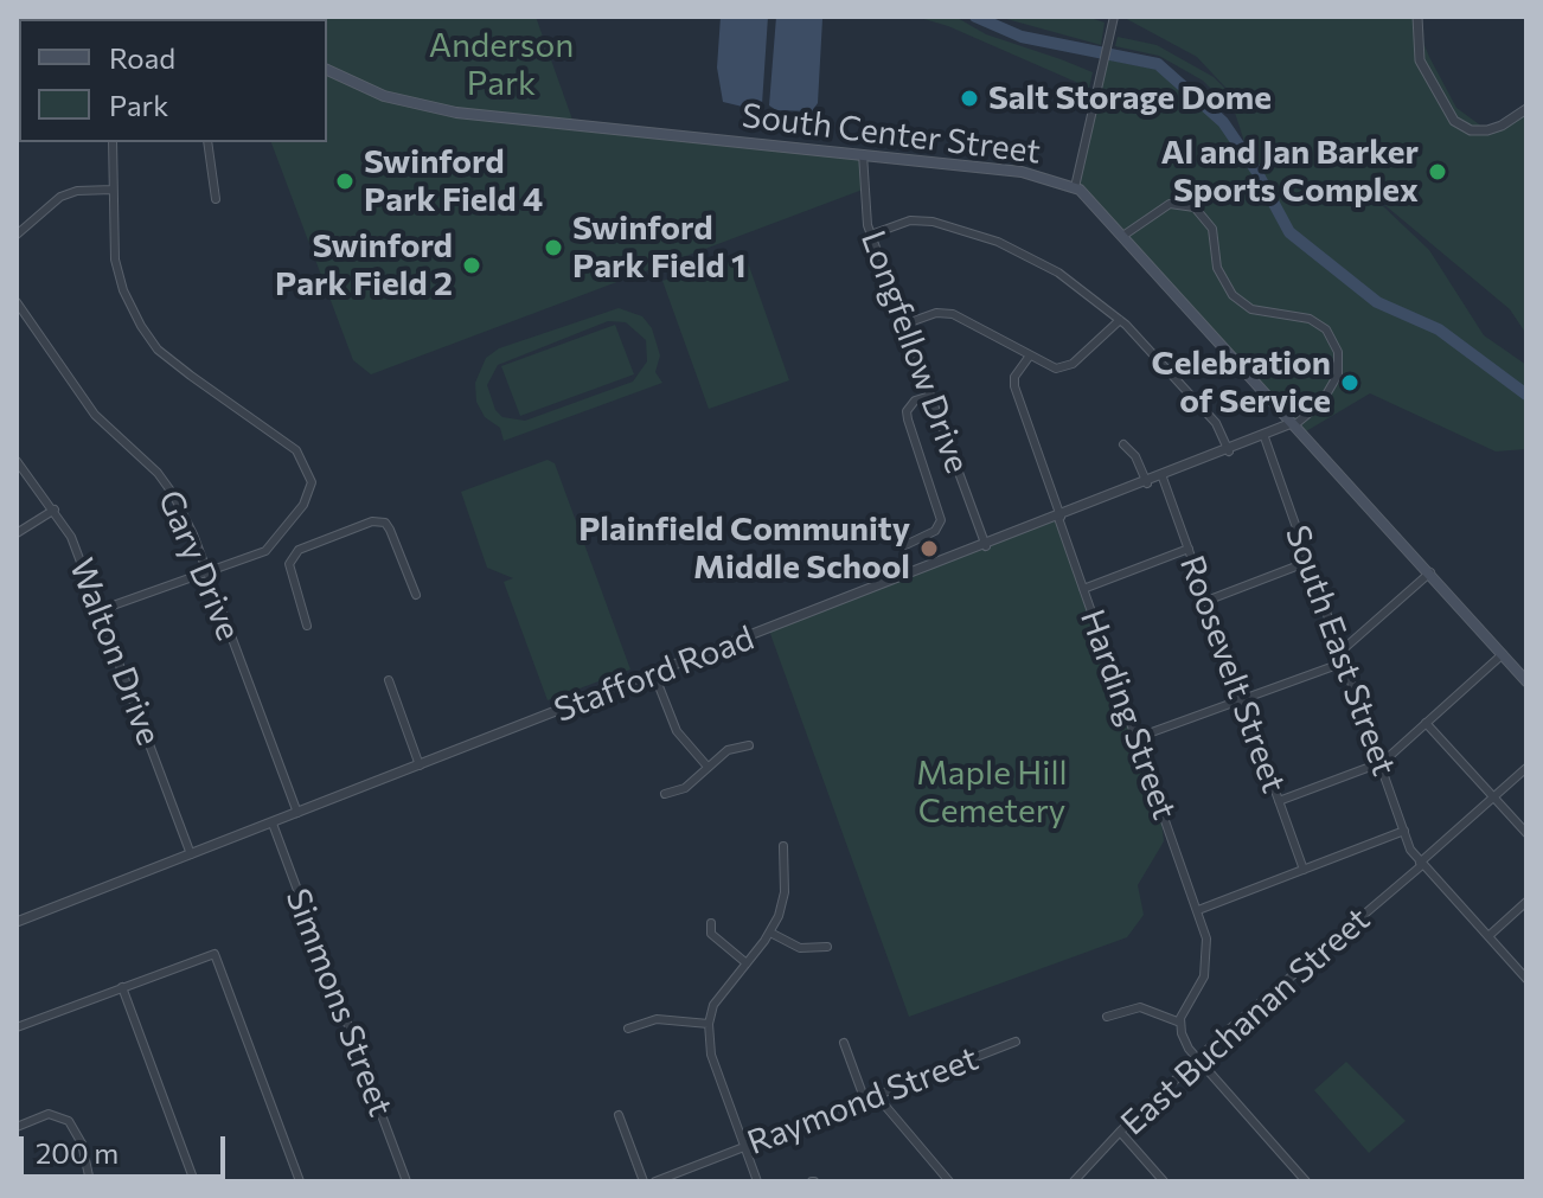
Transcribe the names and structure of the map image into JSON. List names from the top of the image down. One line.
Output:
{"streets":{"main road":["South Center Street"],"street":["Longfellow Drive","Gary Drive","South East Street","Walton Drive","Stafford Road","Roosevelt Street","Harding Street","Simmons Street","East Buchanan Street","Raymond Street"]},"crossings":[["South Center Street","Longfellow Drive"],["South Center Street","Stafford Road"],["Longfellow Drive","Stafford Road"],["Gary Drive","Stafford Road"],["South East Street","Stafford Road"],["South East Street","East Buchanan Street"],["Walton Drive","Stafford Road"],["Stafford Road","Roosevelt Street"],["Stafford Road","Harding Street"],["Stafford Road","Simmons Street"]],"parks":["Anderson Park","Maple Hill Cemetery"],"places":["Salt Storage Dome","Al and Jan Barker Sports Complex","Swinford Park Field 4","Swinford Park Field 1","Swinford Park Field 2","Celebration of Service","Plainfield Community Middle School"],"legend":["Road","Park"],"scale_bar":"200 m"}
